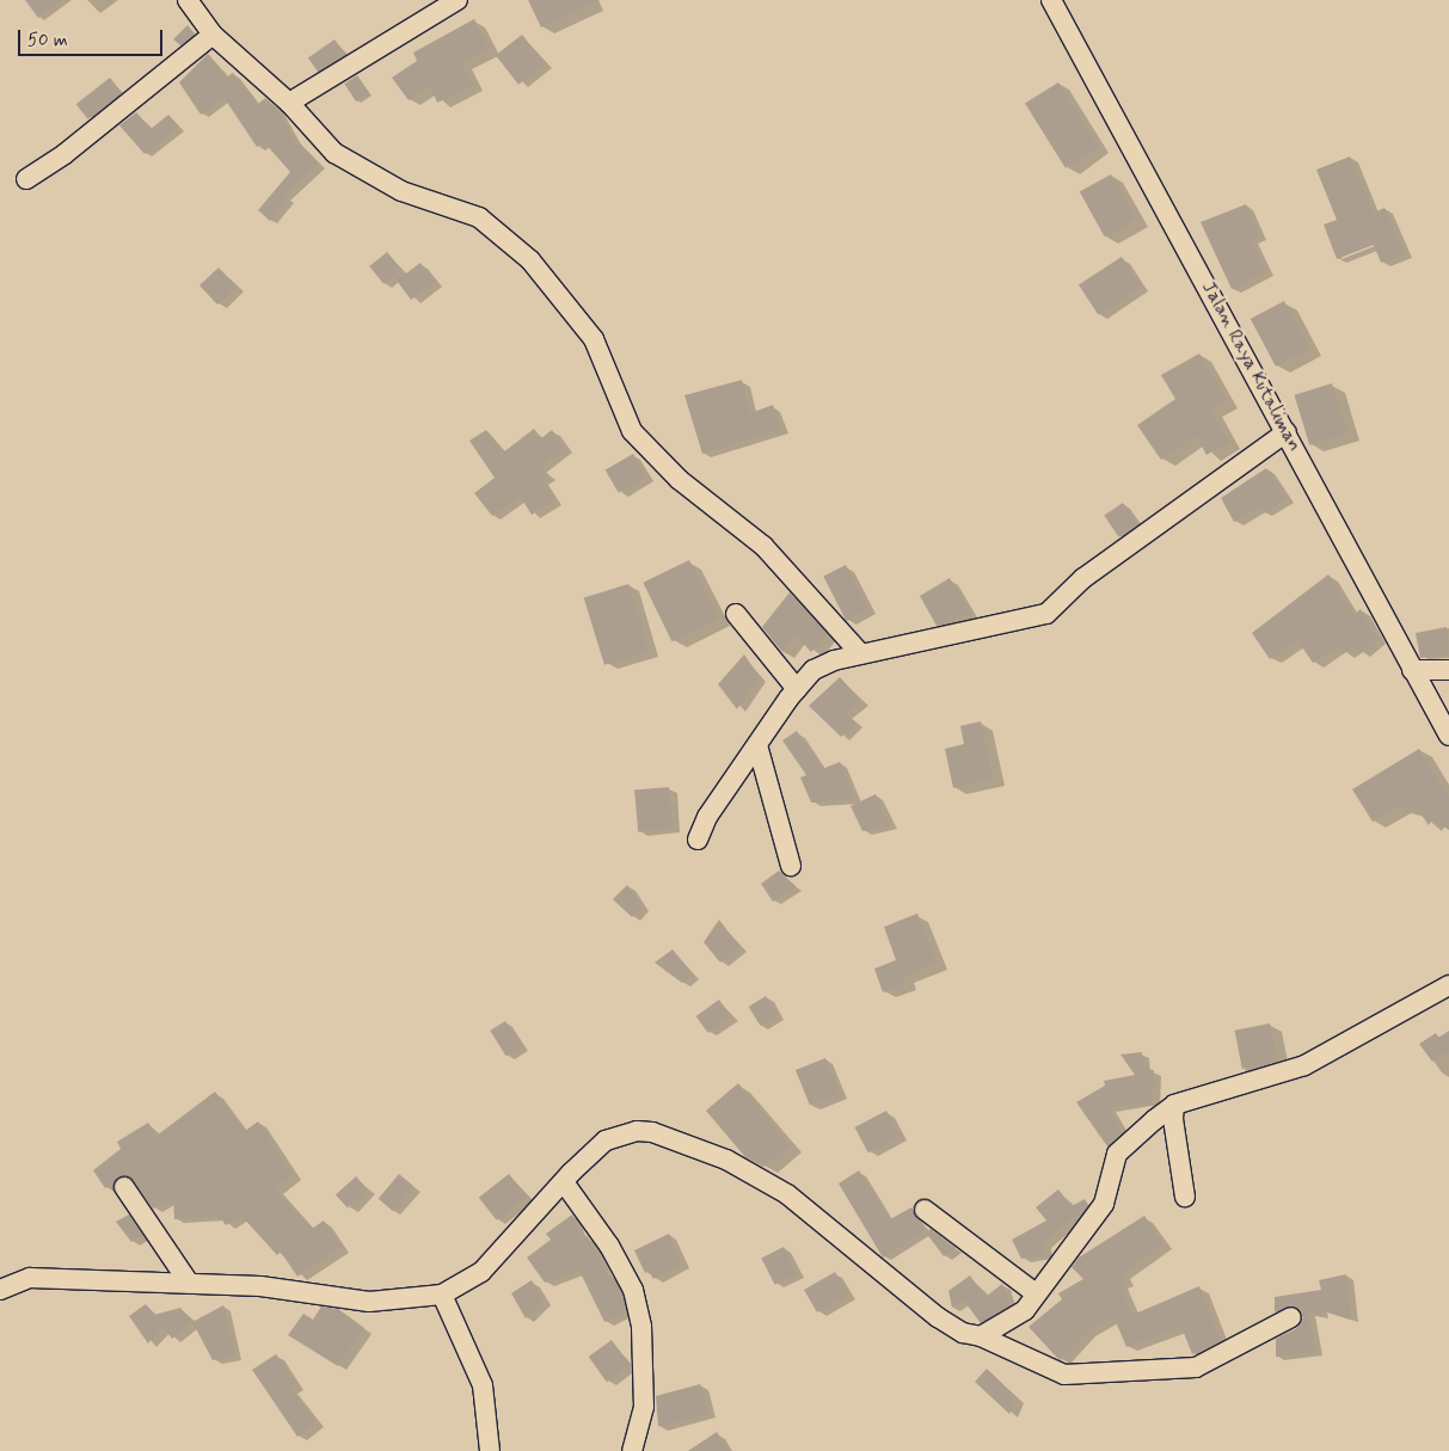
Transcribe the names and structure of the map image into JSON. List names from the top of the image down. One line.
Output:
{"streets":{"street":["Jalan Raya Kutaliman"]},"scale_bar":"50 m"}
